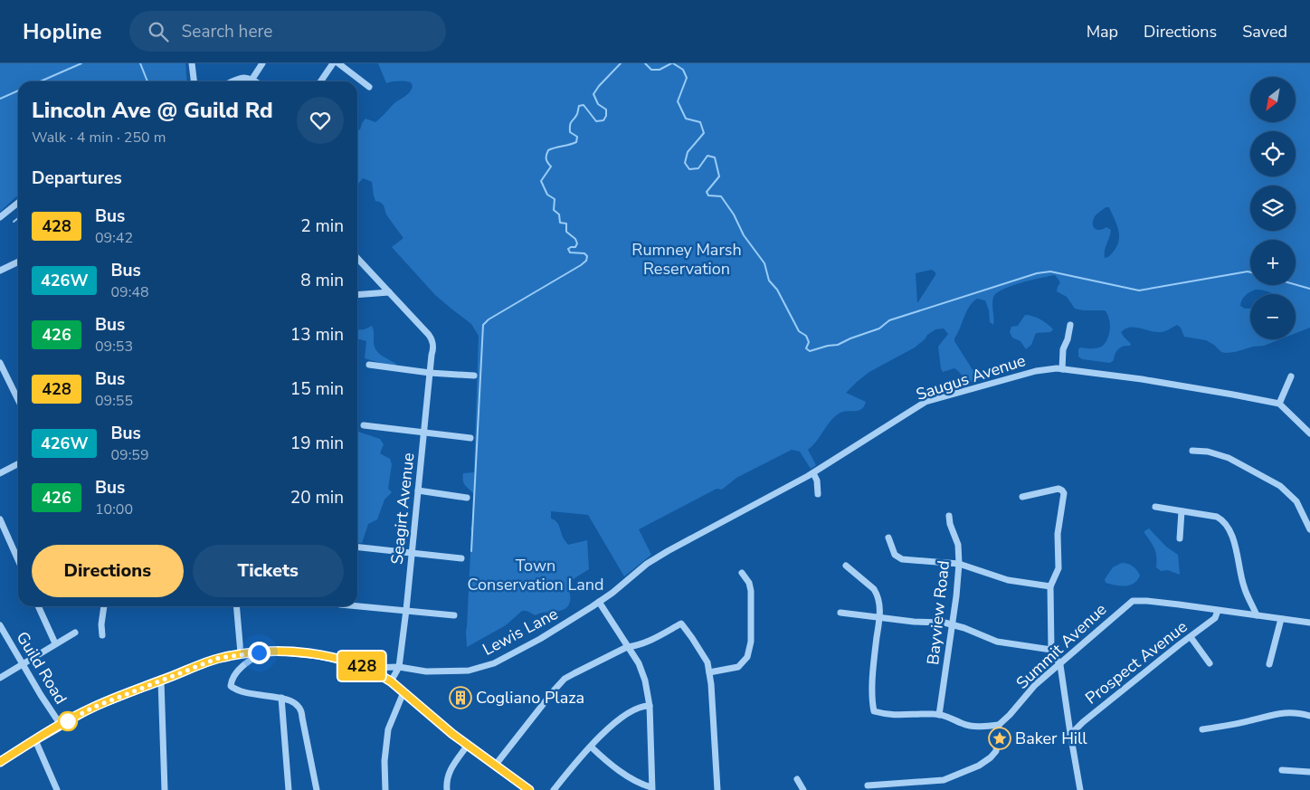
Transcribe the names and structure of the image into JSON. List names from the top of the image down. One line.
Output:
{"streets":{"street":["Saugus Avenue","Seagirt Avenue","Bayview Road","Lewis Lane","Summit Avenue","Prospect Avenue","Guild Road"]},"crossings":[["Saugus Avenue","Lewis Lane"],["Seagirt Avenue","Lewis Lane"],["Summit Avenue","Prospect Avenue"]],"parks":["Rumney Marsh Reservation","Town Conservation Land"],"places":{"building":["Cogliano Plaza"],"place":["Baker Hill"]},"lines":["bus line 428"],"north":"bottom left","page":{"header":"Hopline","search":"Search here","nav":["Map","Directions","Saved"],"on_map":"428","map_buttons":["+","−"],"heading":[["Lincoln Ave @ Guild Rd","Walk · 4 min · 250 m"],"Departures"],"list":[{"mark":"428","name":"Bus","note":"09:42","value":"2 min"},{"mark":"426W","name":"Bus","note":"09:48","value":"8 min"},{"mark":"426","name":"Bus","note":"09:53","value":"13 min"},{"mark":"428","name":"Bus","note":"09:55","value":"15 min"},{"mark":"426W","name":"Bus","note":"09:59","value":"19 min"},{"mark":"426","name":"Bus","note":"10:00","value":"20 min"}],"buttons":["Directions","Tickets"]}}
